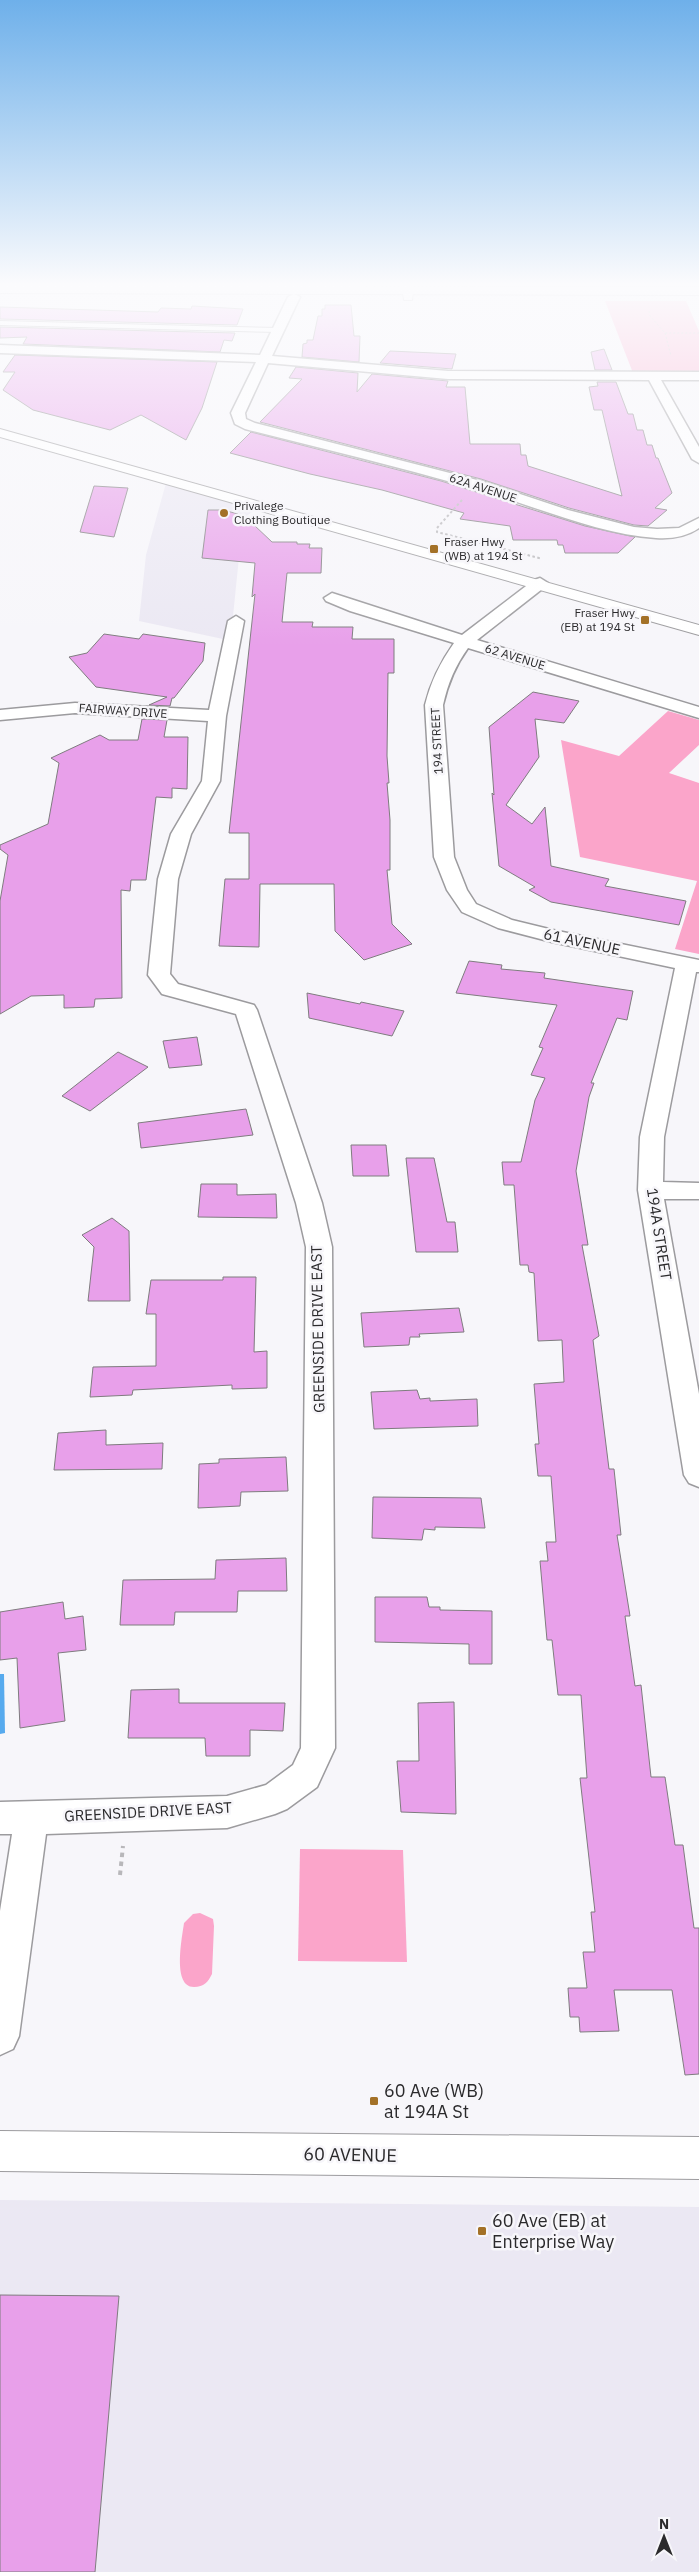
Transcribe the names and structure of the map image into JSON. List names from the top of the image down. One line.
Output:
{"streets":{"main road":["60 AVENUE"],"street":["62A AVENUE","62 AVENUE","FAIRWAY DRIVE","194 STREET","61 AVENUE","194A STREET","GREENSIDE DRIVE EAST"]},"crossings":[["62 AVENUE","194 STREET"],["FAIRWAY DRIVE","GREENSIDE DRIVE EAST"],["194 STREET","61 AVENUE"],["61 AVENUE","194A STREET"]],"places":{"other":["Privalege Clothing Boutique"],"transit":["Fraser Hwy (WB) at 194 St","Fraser Hwy (EB) at 194 St","60 Ave (WB) at 194A St","60 Ave (EB) at Enterprise Way"]},"north":"top"}
